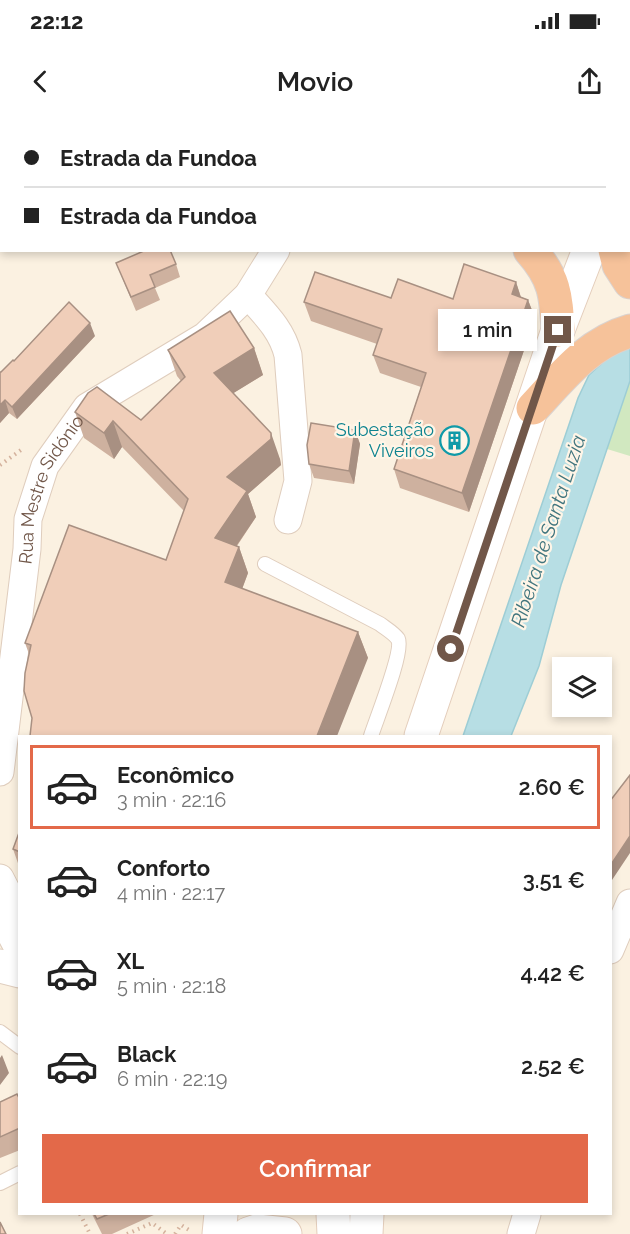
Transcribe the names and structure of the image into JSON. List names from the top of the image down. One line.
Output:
{"streets":{"street":["Rua Mestre Sidónio"]},"water":["Ribeira de Santa Luzia"],"places":{"building":["Subestação Viveiros"]},"page":{"status":"22:12","header":"Movio","banner":["Estrada da Fundoa","Estrada da Fundoa"],"bubble":"1 min","list":[{"name":"Econômico","note":"3 min · 22:16","value":"2.60 €"},{"name":"Conforto","note":"4 min · 22:17","value":"3.51 €"},{"name":"XL","note":"5 min · 22:18","value":"4.42 €"},{"name":"Black","note":"6 min · 22:19","value":"2.52 €"}],"buttons":"Confirmar"}}
